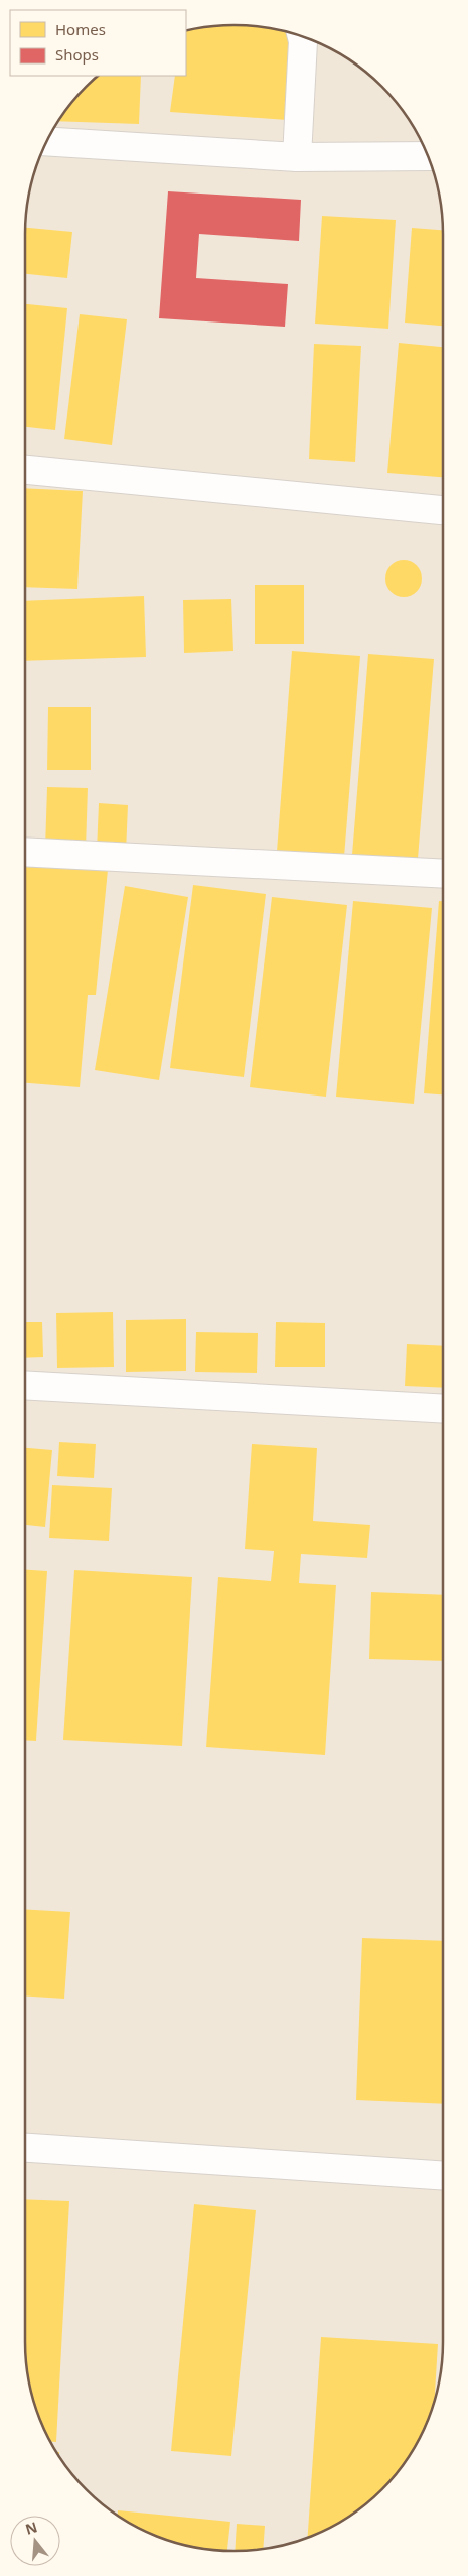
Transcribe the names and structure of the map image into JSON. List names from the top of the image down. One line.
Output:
{"legend":["Homes","Shops"],"north":"top"}
